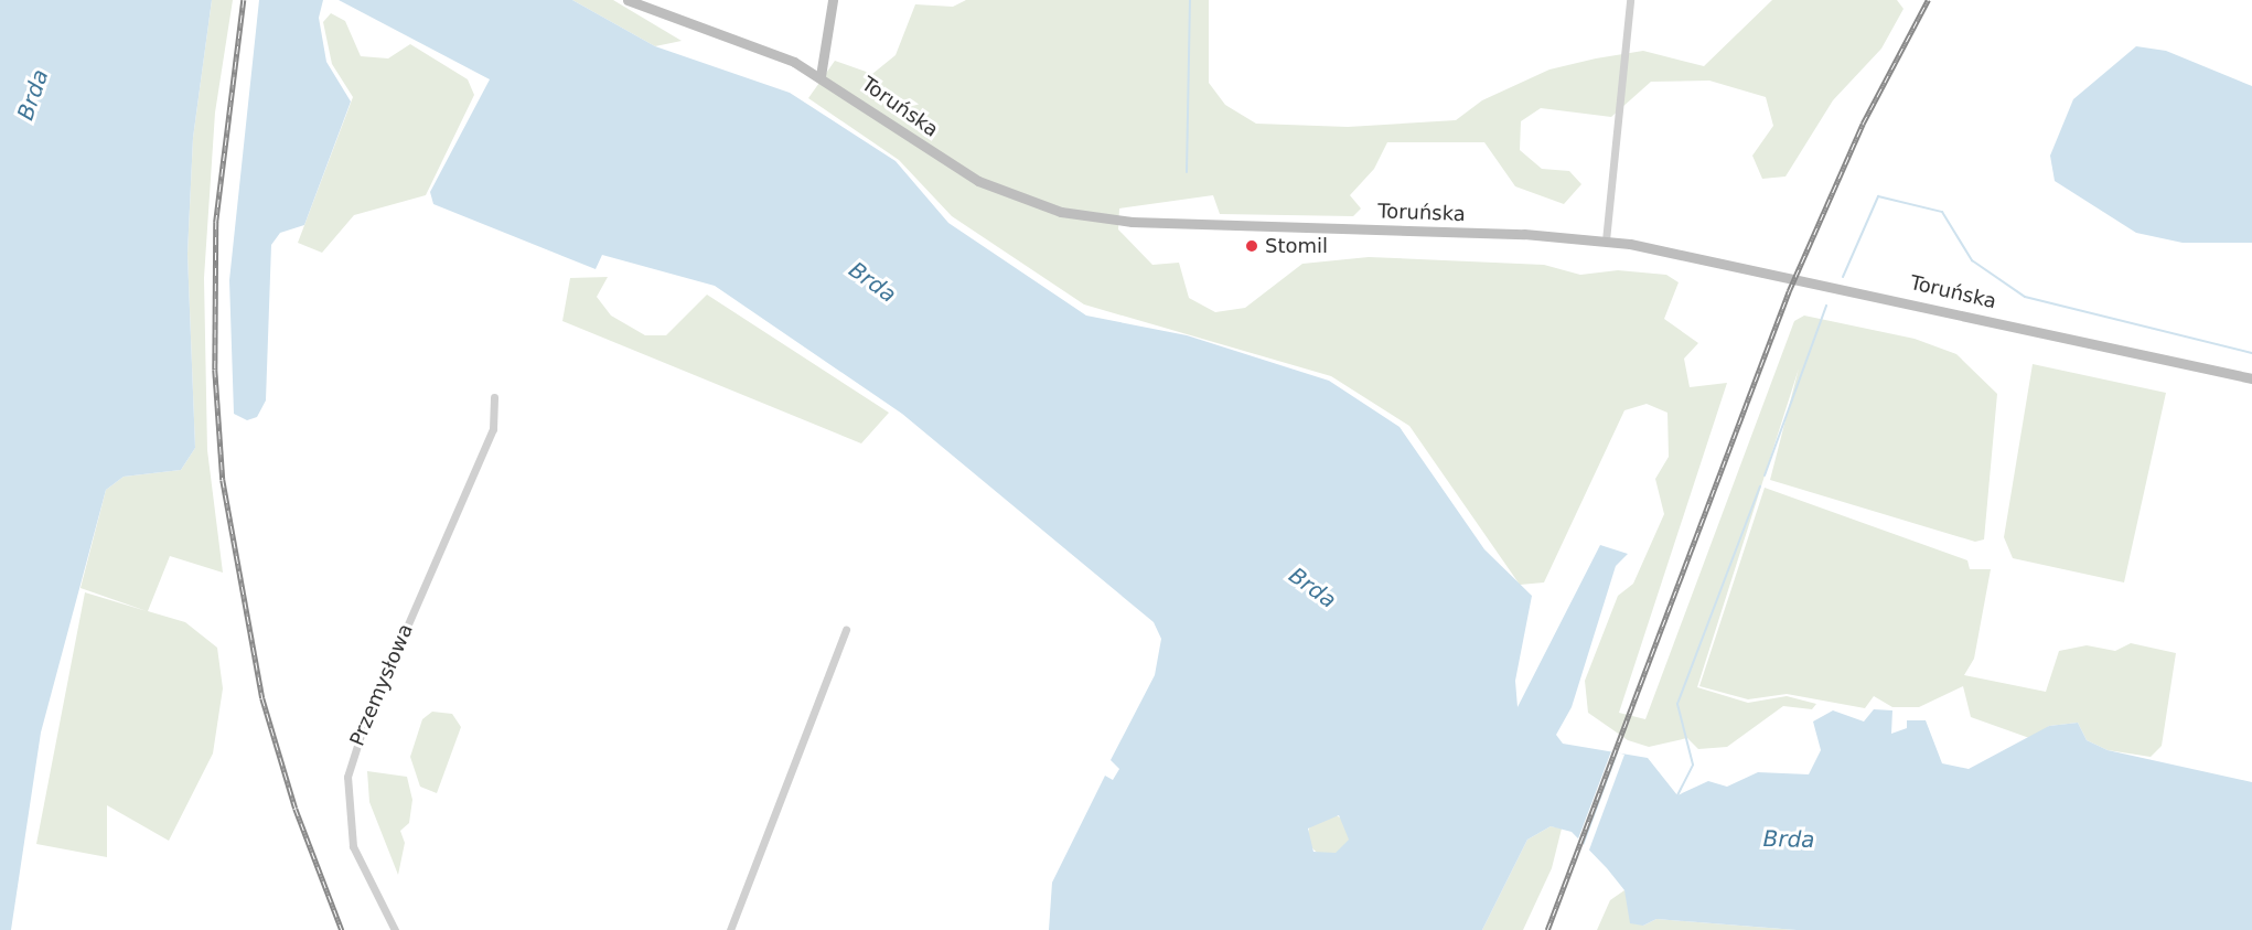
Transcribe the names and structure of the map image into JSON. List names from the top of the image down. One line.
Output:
{"streets":{"street":["Toruńska","Przemysłowa"]},"water":["Brda"],"places":["Stomil"]}
